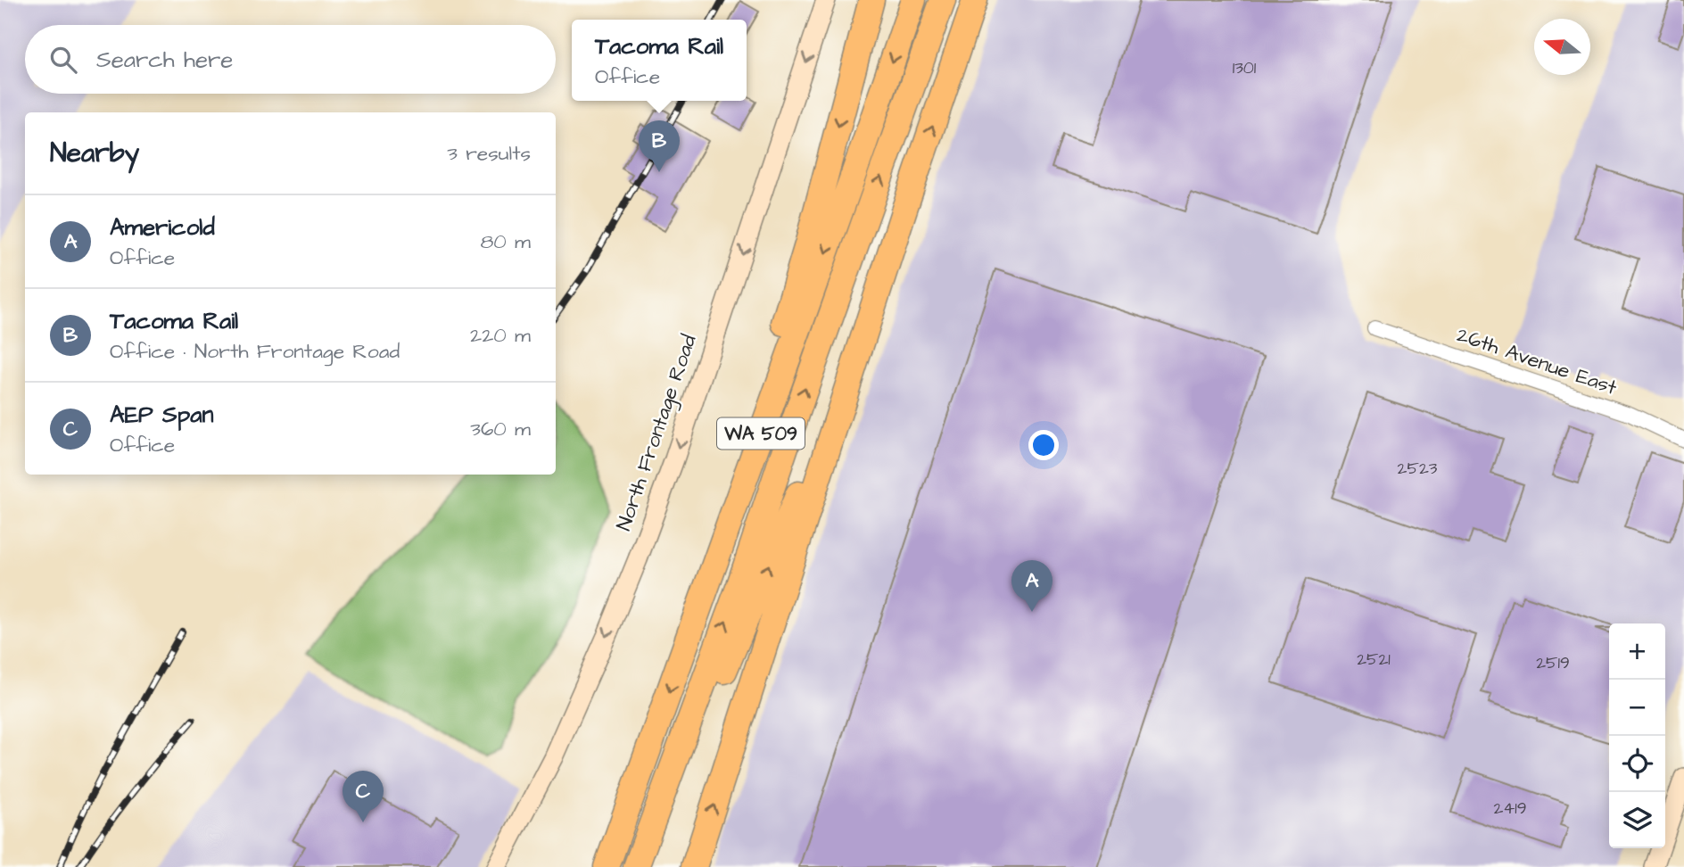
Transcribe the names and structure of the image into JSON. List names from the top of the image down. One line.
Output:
{"streets":{"highway":["WA 509"],"street":["26th Avenue East","North Frontage Road"]},"one_way":["North Frontage Road"],"house_numbers":["1301","2523","2521","2519","2419"],"north":"left","page":{"popup":["Tacoma Rail","Office"],"search":"Search here","heading":["Nearby","3 results"],"pins":["B","A","C"],"list":[{"mark":"A","name":"Americold","note":"Office","value":"80 m"},{"mark":"B","name":"Tacoma Rail","note":"Office · North Frontage Road","value":"220 m"},{"mark":"C","name":"AEP Span","note":"Office","value":"360 m"}],"map_buttons":["+","−"]}}
